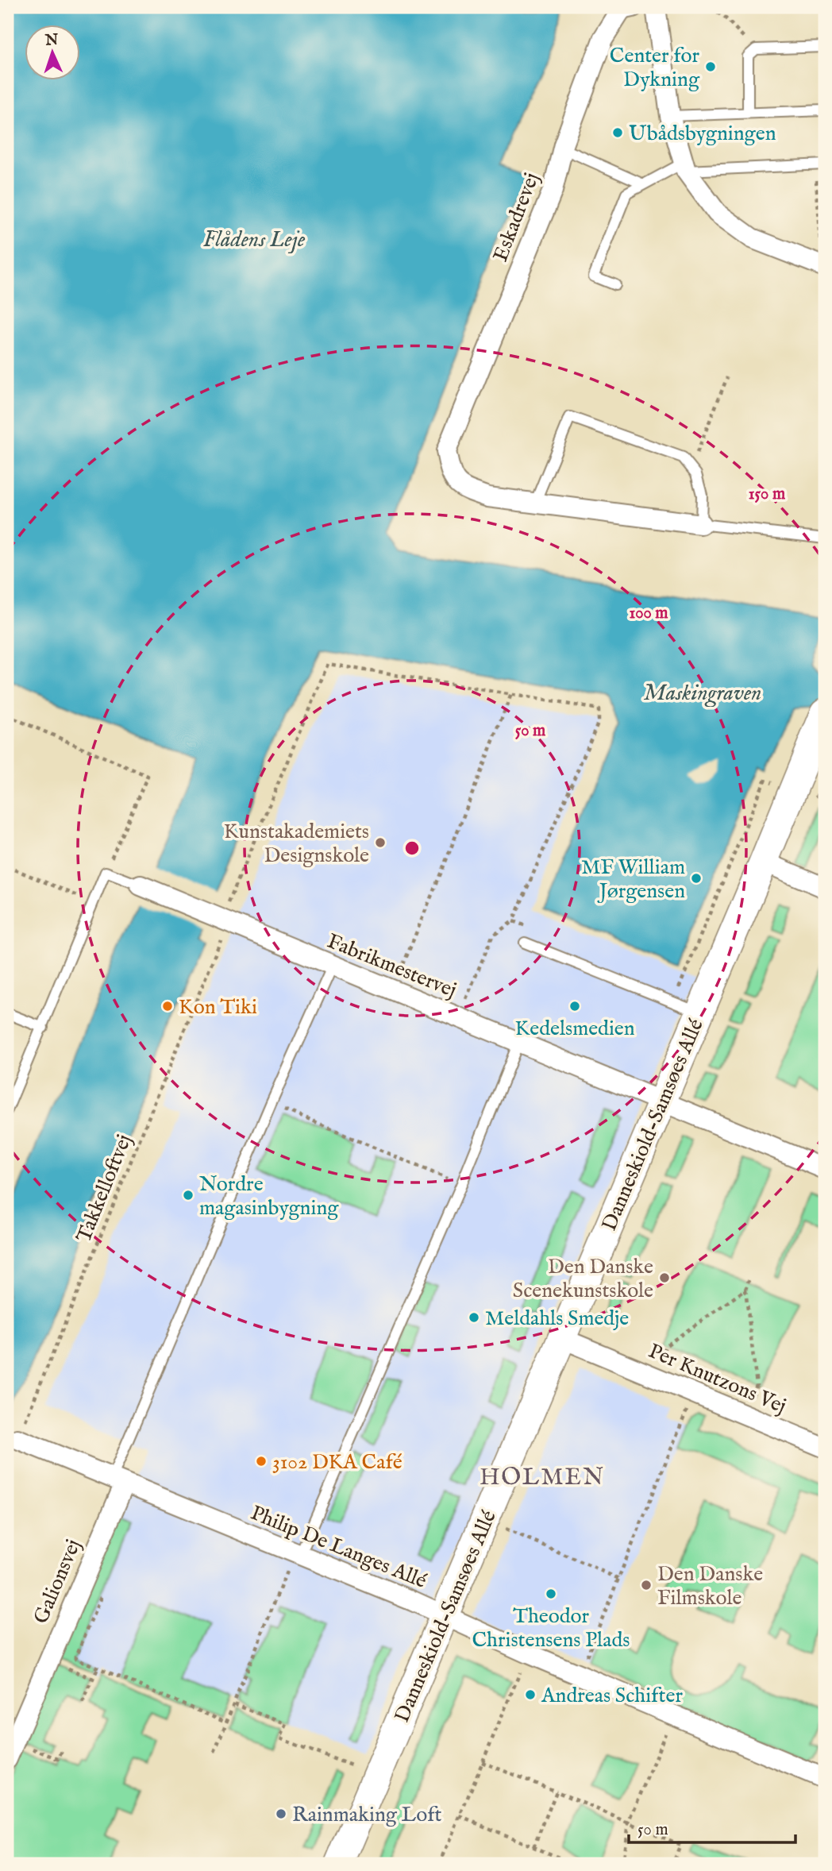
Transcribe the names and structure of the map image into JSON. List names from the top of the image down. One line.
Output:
{"streets":{"street":["Eskadrevej","Fabrikmestervej","Danneskiold-Samsøes Allé","Per Knutzons Vej","Philip De Langes Allé","Galionsvej"],"path":["Takkelloftvej"]},"crossings":[["Fabrikmestervej","Danneskiold-Samsøes Allé"],["Fabrikmestervej","Takkelloftvej"],["Danneskiold-Samsøes Allé","Per Knutzons Vej"],["Danneskiold-Samsøes Allé","Philip De Langes Allé"],["Takkelloftvej","Philip De Langes Allé"],["Philip De Langes Allé","Galionsvej"]],"districts":["HOLMEN"],"water":["Flådens Leje","Maskingraven"],"places":["Center for Dykning","Ubådsbygningen","Kunstakademiets Designskole","MF William Jørgensen","Kon Tiki","Kedelsmedien","Nordre magasinbygning","Den Danske Scenekunstskole","Meldahls Smedje","3102 DKA Café","Den Danske Filmskole","Theodor Christensens Plads","Andreas Schifter","Rainmaking Loft"],"scale_bar":"50 m","north":"top","rings":["150 m","100 m","50 m"]}
